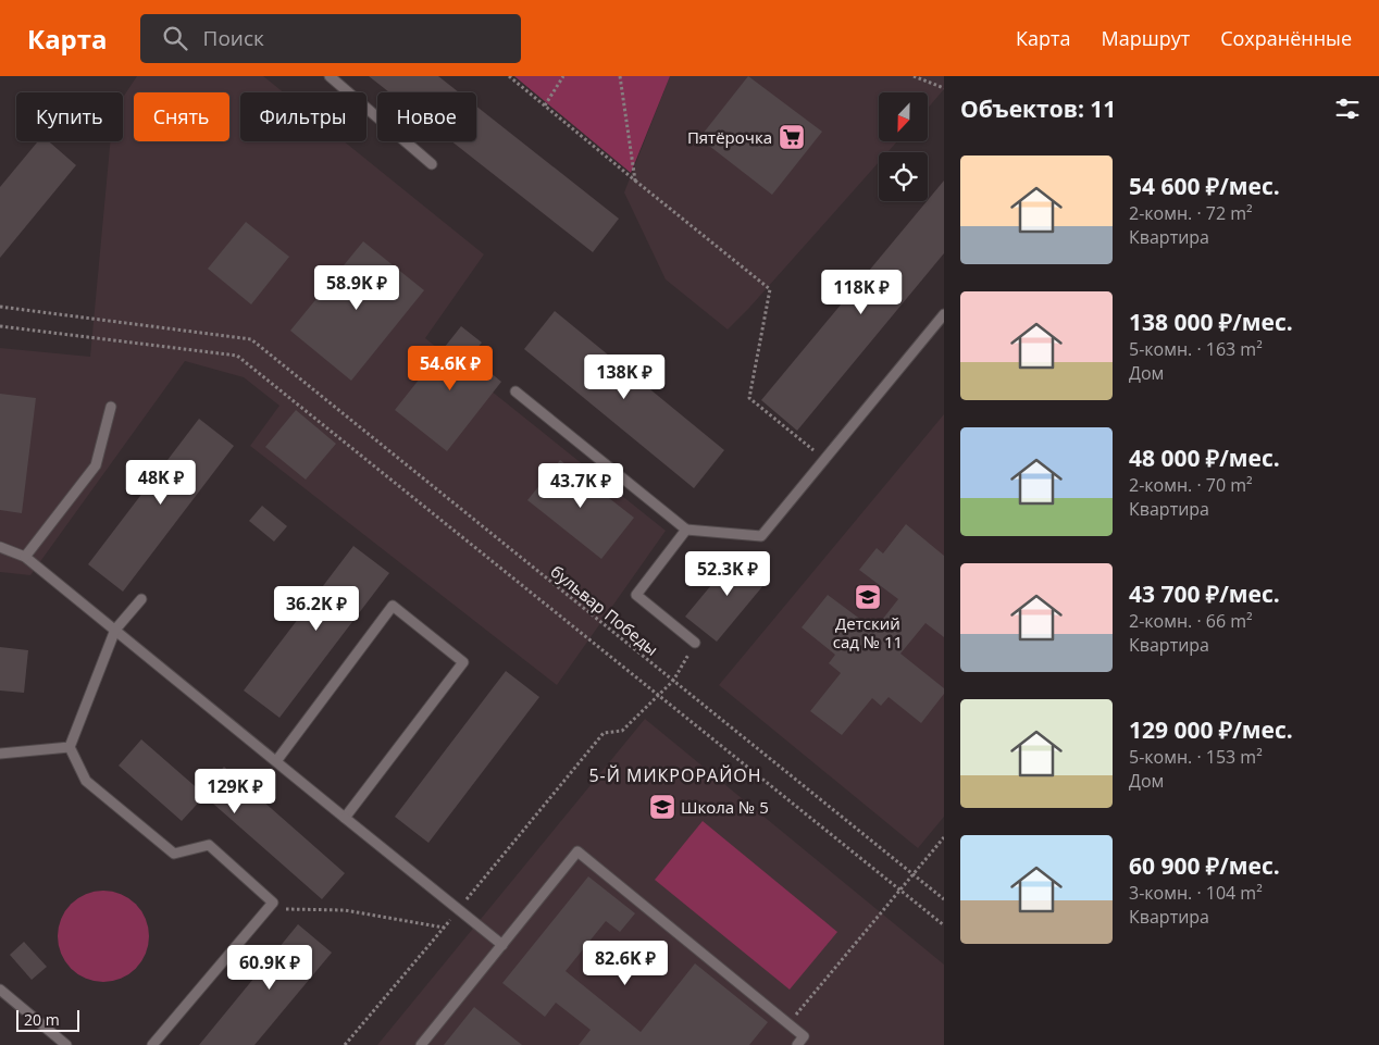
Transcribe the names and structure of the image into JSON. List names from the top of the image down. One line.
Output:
{"streets":{"path":["бульвар Победы"]},"districts":["5-Й МИКРОРАЙОН"],"places":{"supermarket":["Пятёрочка"],"school or university":["Детский сад № 11","Школа № 5"]},"scale_bar":"20 m","north":"bottom","page":{"header":"Карта","search":"Поиск","nav":["Карта","Маршрут","Сохранённые"],"heading":"Объектов: 11","chip":["Купить","Снять","Фильтры","Новое"],"list":[{"name":"54 600 ₽/мес.","note":"2-комн. · 72 m² · Квартира"},{"name":"138 000 ₽/мес.","note":"5-комн. · 163 m² · Дом"},{"name":"48 000 ₽/мес.","note":"2-комн. · 70 m² · Квартира"},{"name":"43 700 ₽/мес.","note":"2-комн. · 66 m² · Квартира"},{"name":"129 000 ₽/мес.","note":"5-комн. · 153 m² · Дом"},{"name":"60 900 ₽/мес.","note":"3-комн. · 104 m² · Квартира"}],"price":["58.9K ₽","118K ₽","54.6K ₽","138K ₽","48K ₽","43.7K ₽","52.3K ₽","36.2K ₽","129K ₽","82.6K ₽","60.9K ₽"],"scale":"20 m"}}
